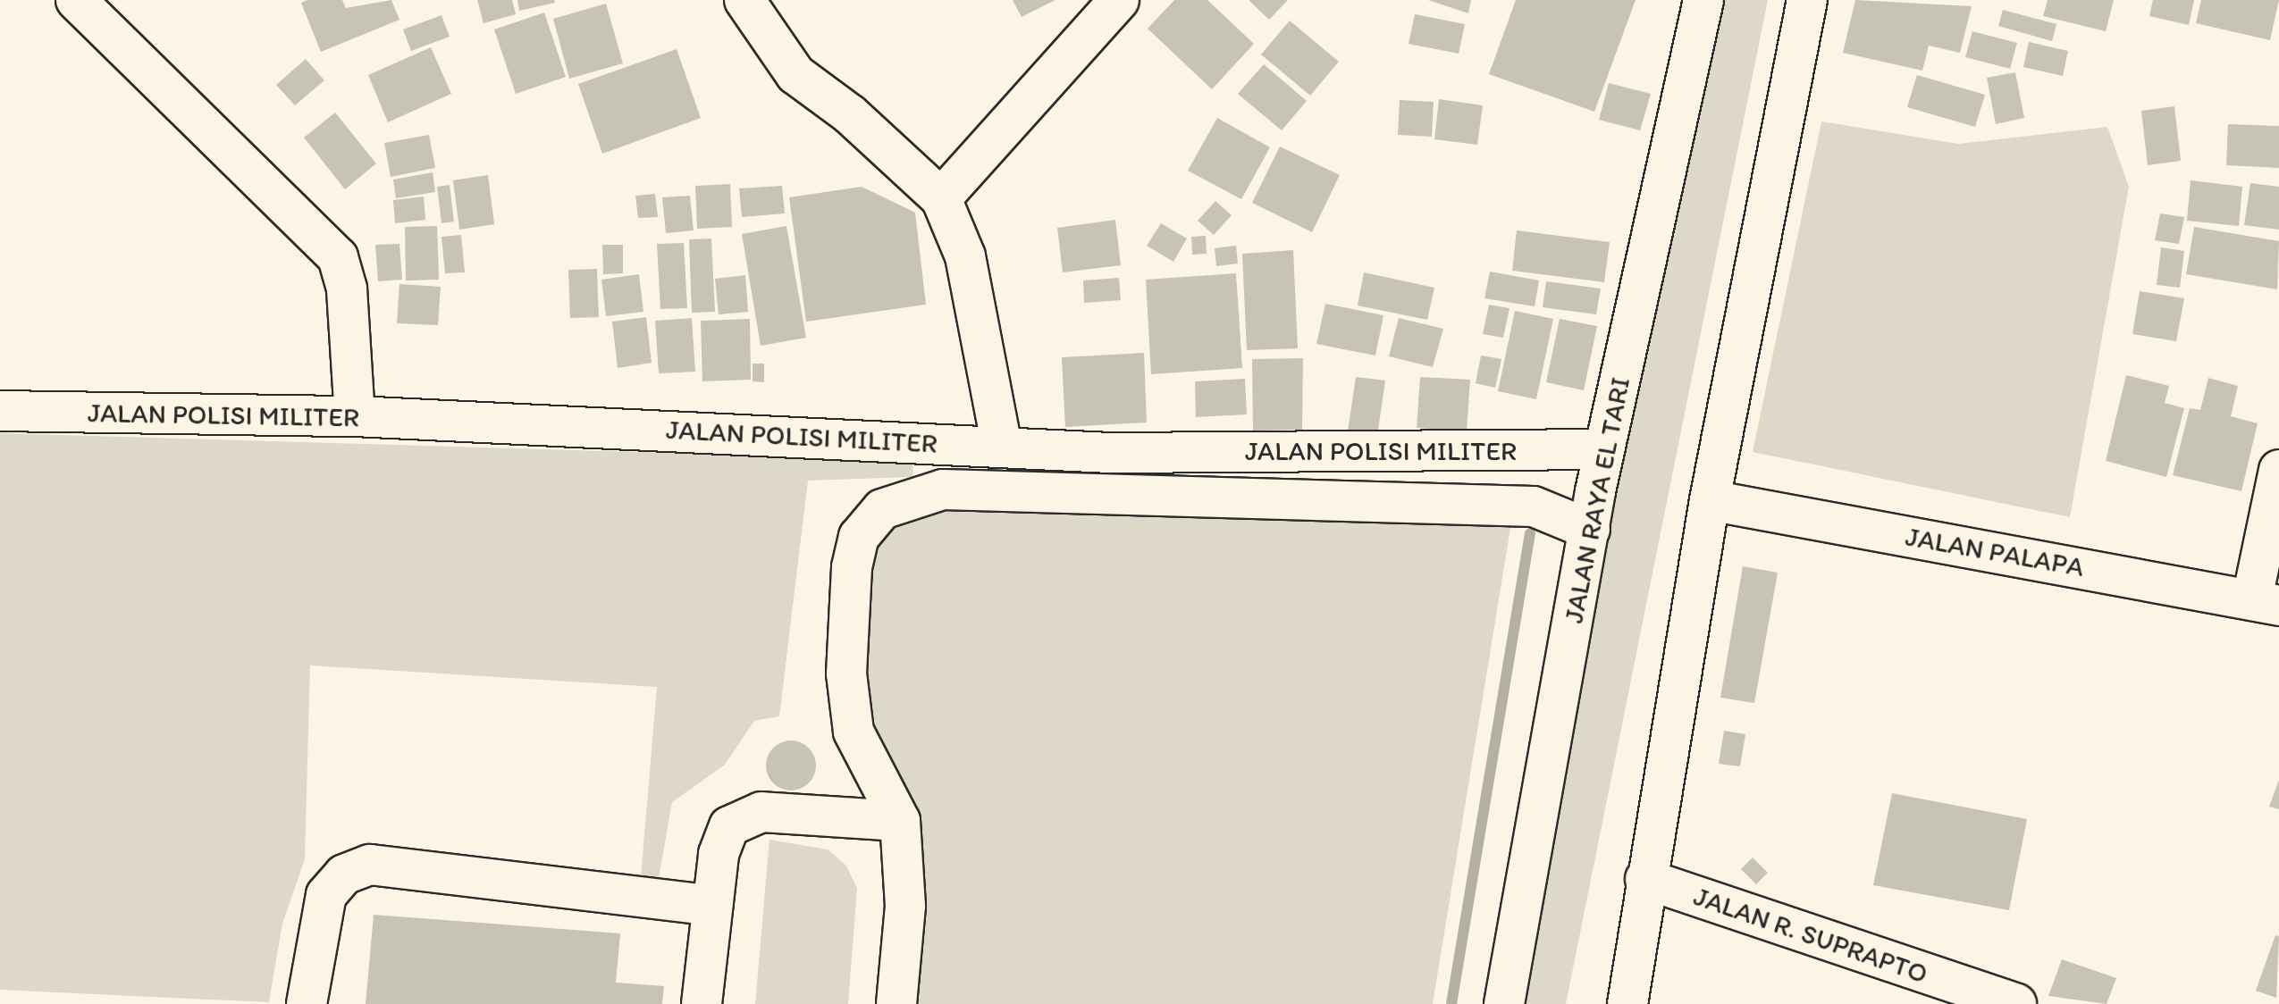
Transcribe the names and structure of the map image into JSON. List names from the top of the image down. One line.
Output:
{"streets":{"street":["JALAN POLISI MILITER","JALAN RAYA EL TARI","JALAN PALAPA","JALAN R. SUPRAPTO"]},"crossings":[["JALAN POLISI MILITER","JALAN RAYA EL TARI"]]}
